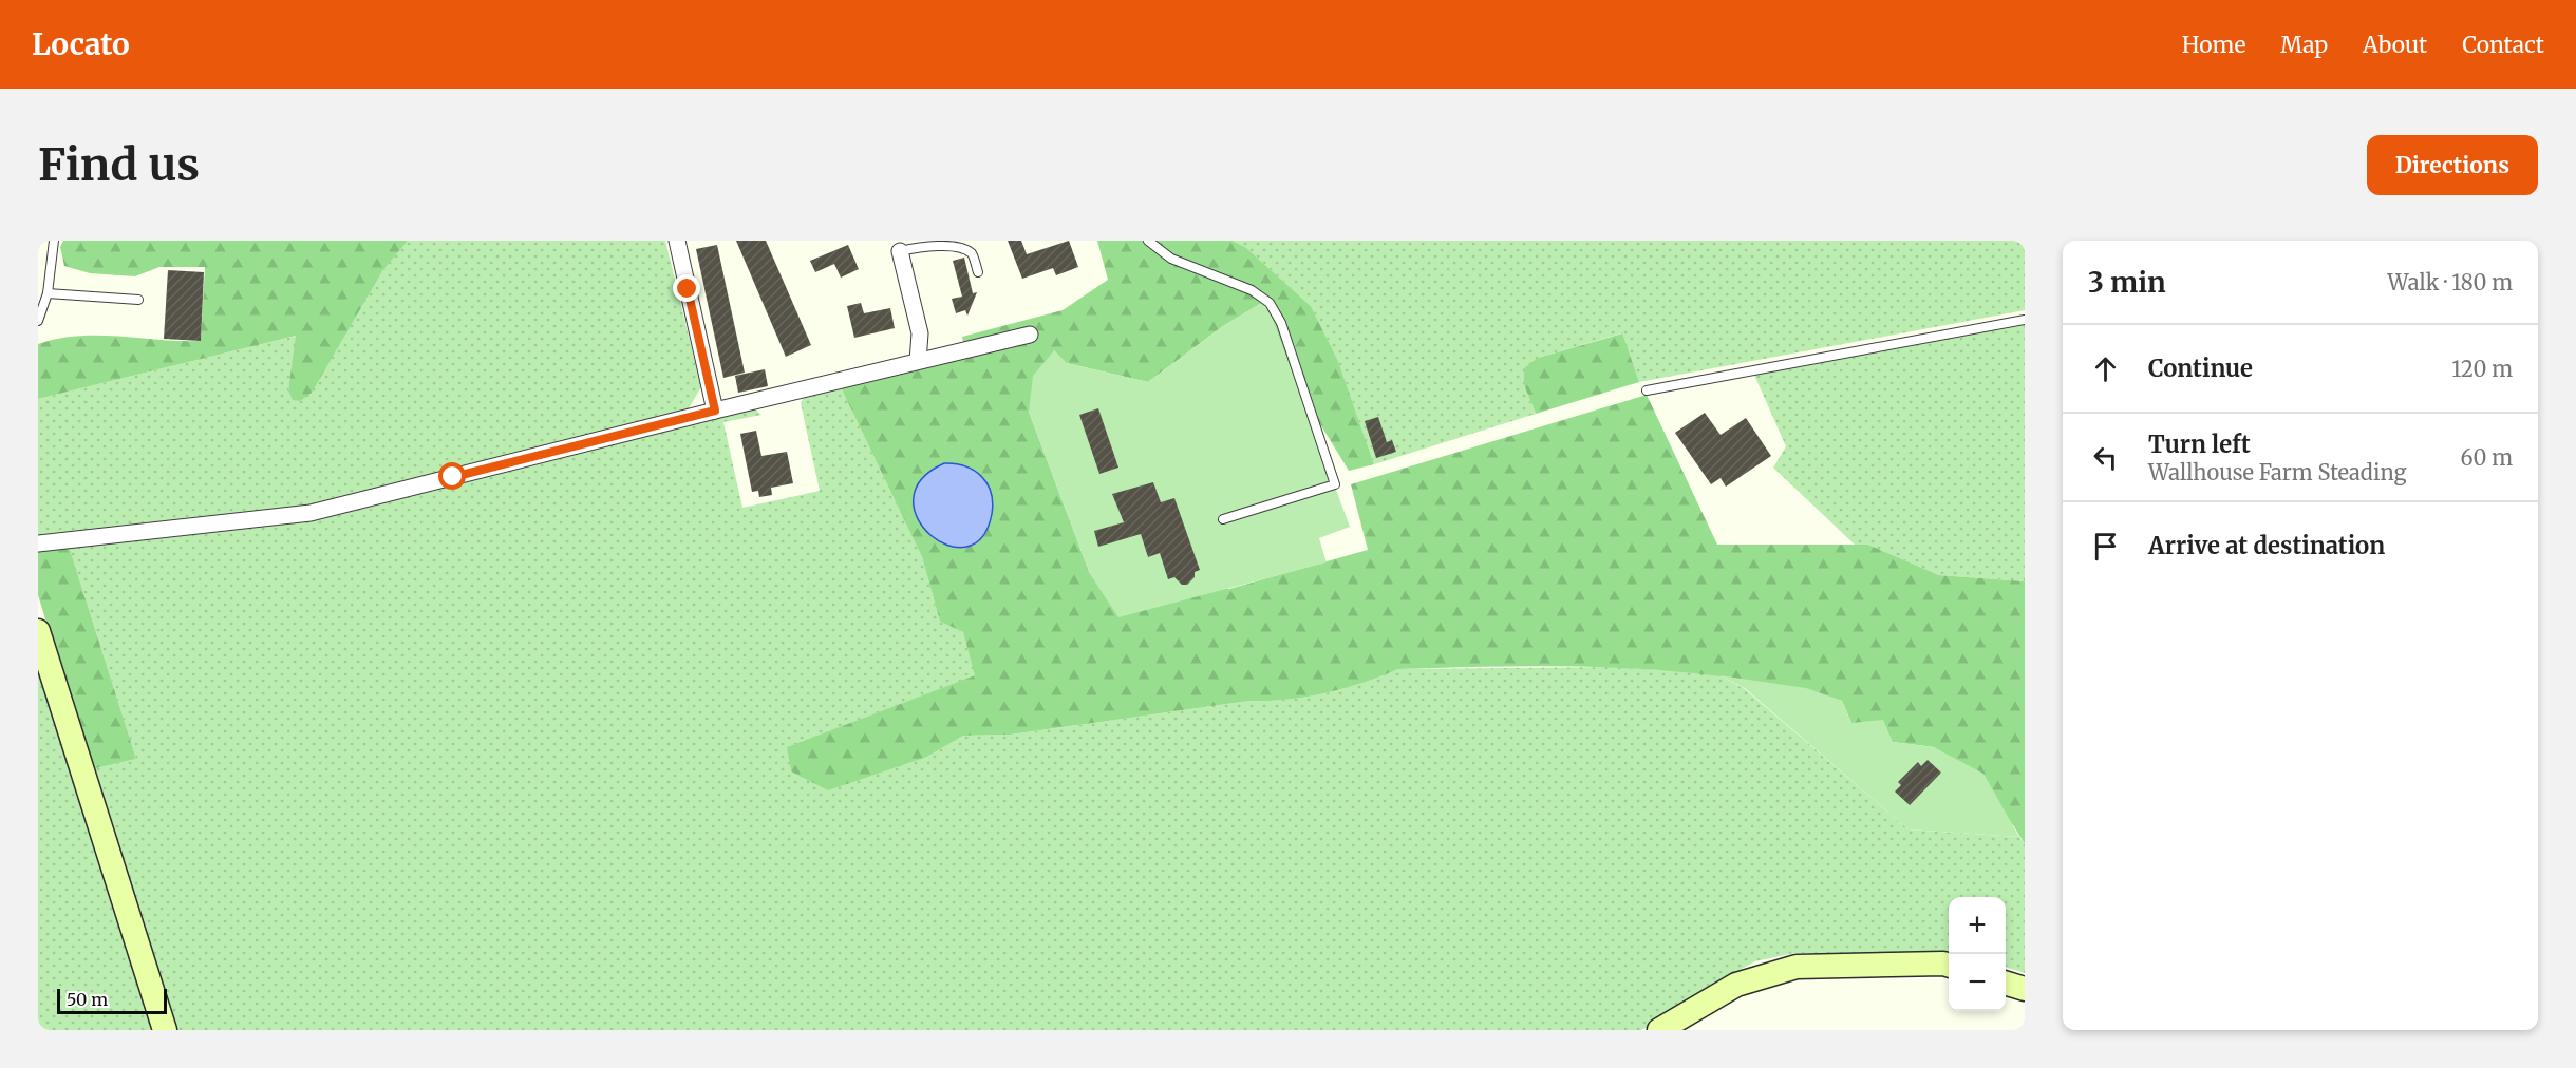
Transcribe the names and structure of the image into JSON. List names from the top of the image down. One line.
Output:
{"scale_bar":"50 m","page":{"header":"Locato","nav":["Home","Map","About","Contact"],"buttons":"Directions","title":"Find us","heading":["3 min","Walk · 180 m"],"list":[["Continue","120 m"],["Turn left","Wallhouse Farm Steading","60 m"],"Arrive at destination"],"map_buttons":["+","−"],"scale":"50 m"}}
